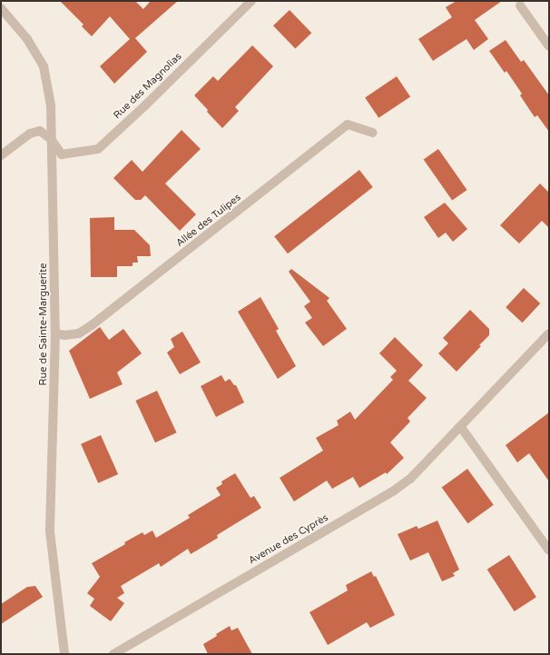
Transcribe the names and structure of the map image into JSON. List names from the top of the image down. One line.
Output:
{"streets":{"street":["Rue des Magnolias","Allée des Tulipes","Rue de Sainte-Marguerite","Avenue des Cyprès"]},"crossings":[["Rue des Magnolias","Rue de Sainte-Marguerite"],["Allée des Tulipes","Rue de Sainte-Marguerite"]]}
